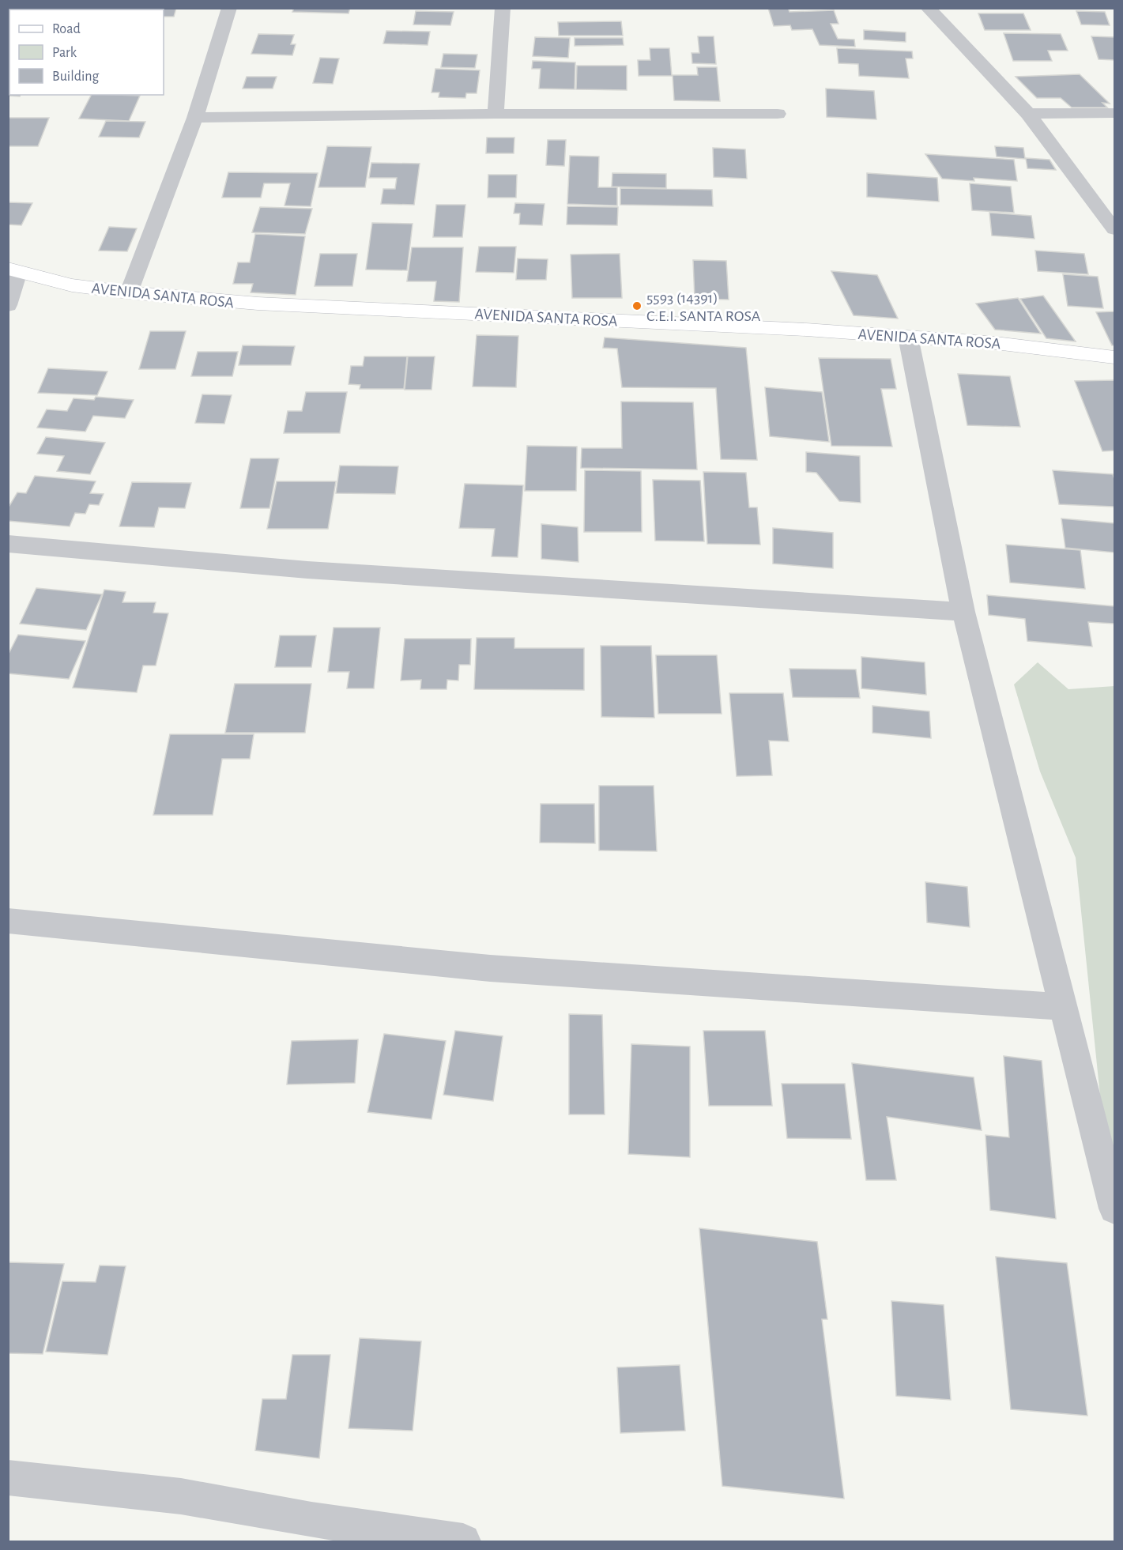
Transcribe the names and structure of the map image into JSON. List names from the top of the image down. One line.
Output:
{"streets":{"main road":["AVENIDA SANTA ROSA"]},"places":["5593 (14391) C.E.I. SANTA ROSA"],"legend":["Road","Park","Building"]}
